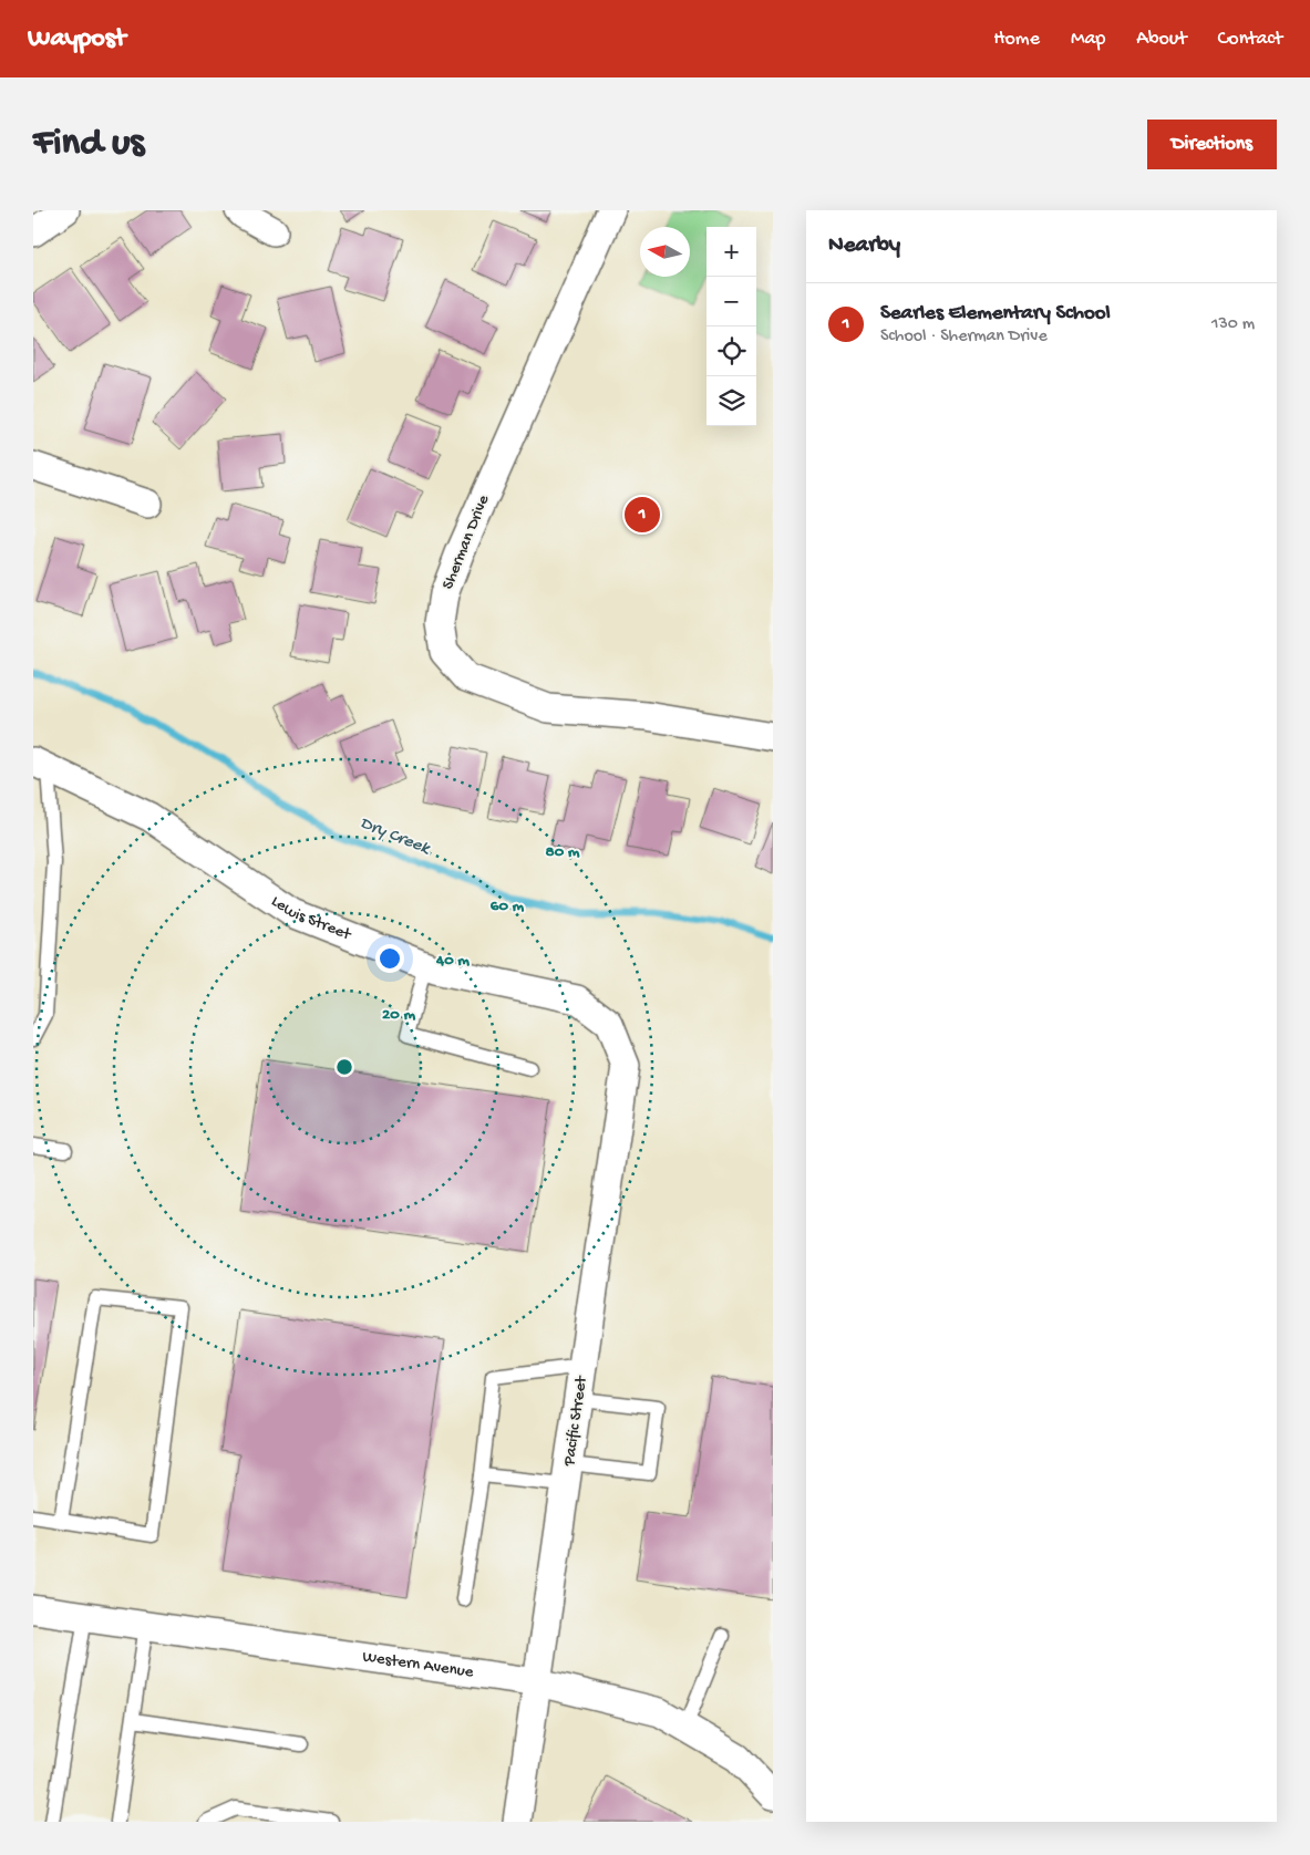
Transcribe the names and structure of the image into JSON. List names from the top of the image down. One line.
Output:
{"streets":{"street":["Sherman Drive","Lewis Street","Pacific Street","Western Avenue"]},"crossings":[["Lewis Street","Pacific Street"],["Pacific Street","Western Avenue"]],"water":["Dry Creek"],"north":"left","page":{"header":"Waypost","nav":["Home","Map","About","Contact"],"buttons":"Directions","title":"Find us","heading":"Nearby","map_buttons":["+","−"],"list":[{"mark":"1","name":"Searles Elementary School","note":"School · Sherman Drive","value":"130 m"}],"pins":"1"},"rings":["80 m","60 m","40 m","20 m"]}
